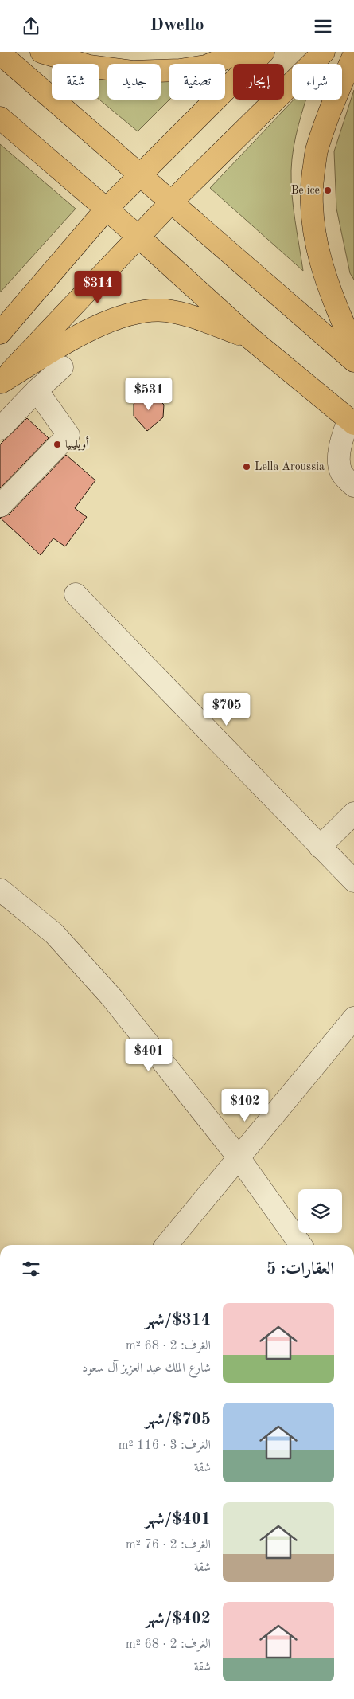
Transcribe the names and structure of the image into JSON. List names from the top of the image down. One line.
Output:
{"places":["Be ice","أويليبيا","Lella Aroussia"],"page":{"header":"Dwello","chip":["شراء","إيجار","تصفية","جديد","شقة"],"price":["$314","$531","$705","$401","$402"],"heading":"العقارات: 5","list":[{"name":"$314/شهر","note":"الغرف: 2 · 68 m² · شارع الملك عبد العزيز آل سعود"},{"name":"$705/شهر","note":"الغرف: 3 · 116 m² · شقة"},{"name":"$401/شهر","note":"الغرف: 2 · 76 m² · شقة"},{"name":"$402/شهر","note":"الغرف: 2 · 68 m² · شقة"}]}}
